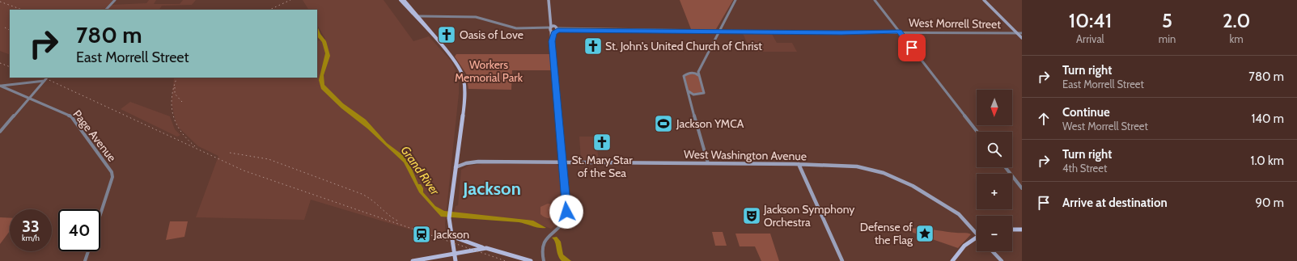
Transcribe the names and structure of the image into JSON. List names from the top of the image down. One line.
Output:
{"streets":{"main road":["West Washington Avenue"],"street":["West Morrell Street","Page Avenue"]},"districts":["Jackson"],"water":["Grand River"],"parks":["Workers Memorial Park"],"places":{"church":["Oasis of Love","St. John's United Church of Christ","St. Mary Star of the Sea"],"sports":["Jackson YMCA"],"theatre":["Jackson Symphony Orchestra"],"place":["Defense of the Flag"],"station":["Jackson"]},"north":"bottom","page":{"eta":["10:41","Arrival","5","min","2.0","km"],"turn":["780 m","East Morrell Street"],"list":[{"name":"Turn right","note":"East Morrell Street","value":"780 m"},{"name":"Continue","note":"West Morrell Street","value":"140 m"},{"name":"Turn right","note":"4th Street","value":"1.0 km"},{"name":"Arrive at destination","value":"90 m"}],"map_buttons":["+","−"],"speed":"33 km/h","limit":"40"}}
